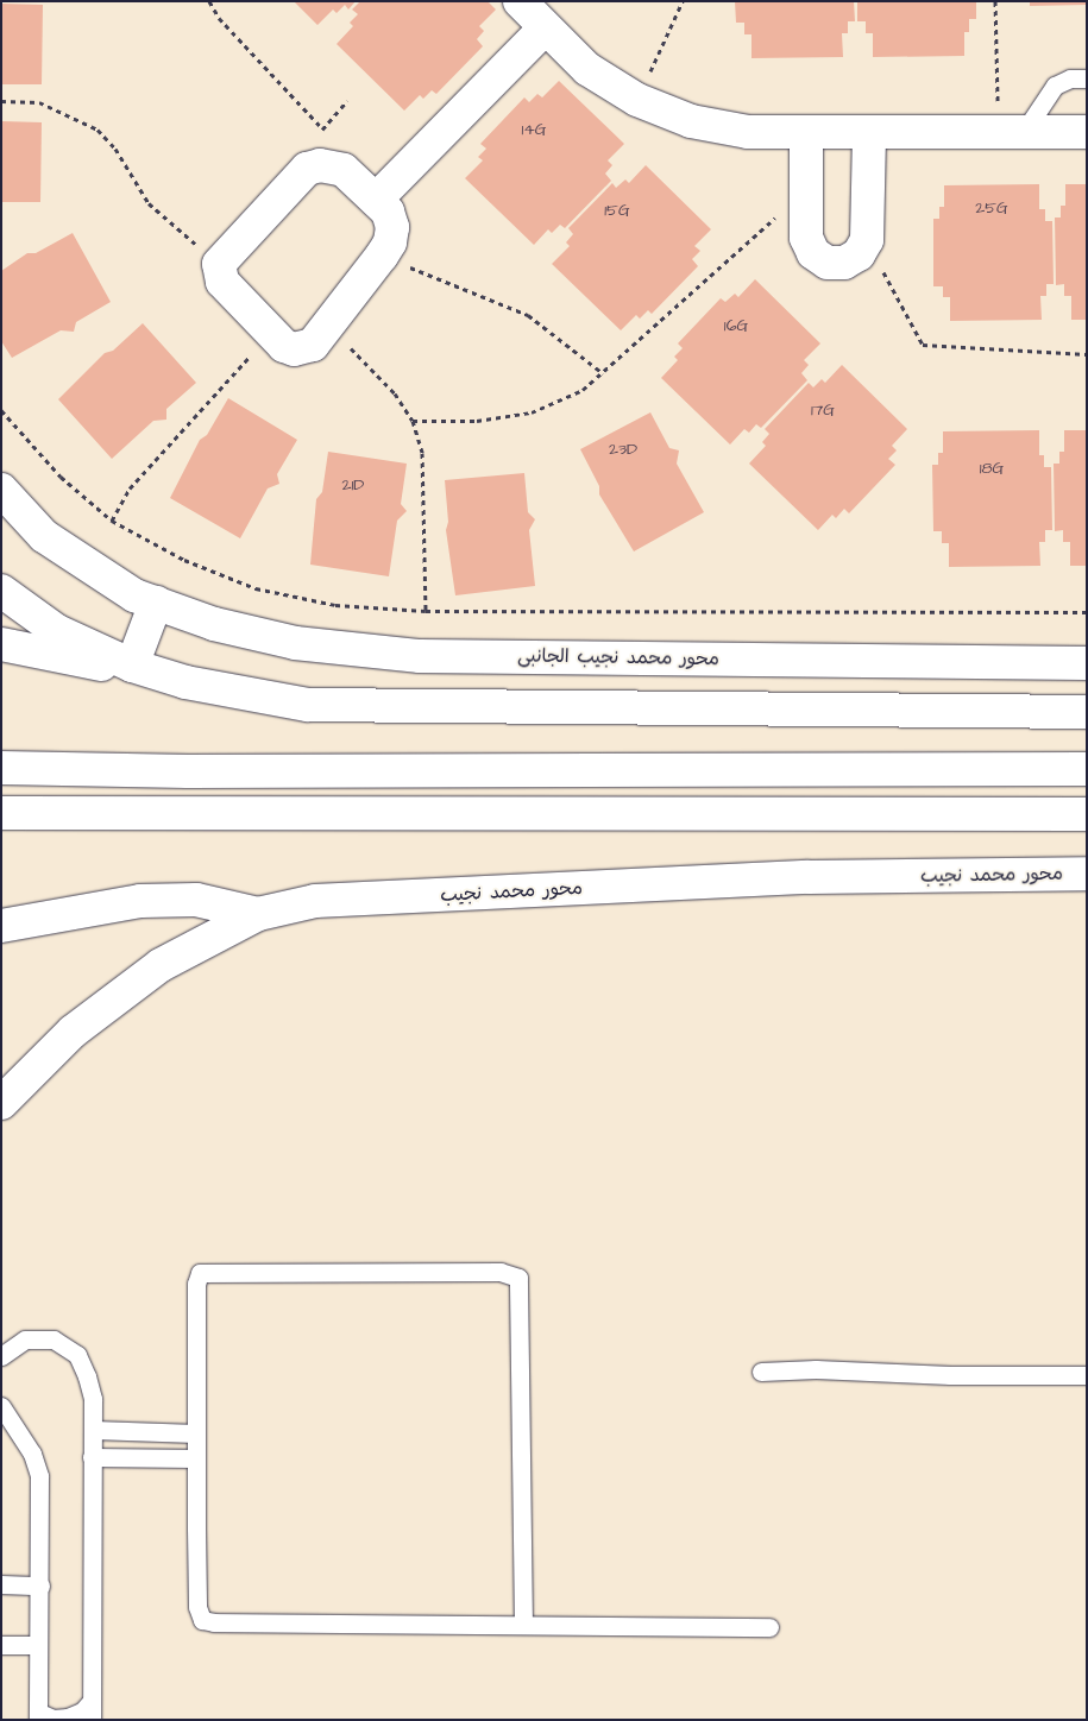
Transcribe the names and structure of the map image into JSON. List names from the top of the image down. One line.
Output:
{"streets":{"main road":["محور محمد نجيب الجانبى","محور محمد نجيب"]},"house_numbers":["14G","25G","15G","16G","17G","23D","18G","21D"]}
